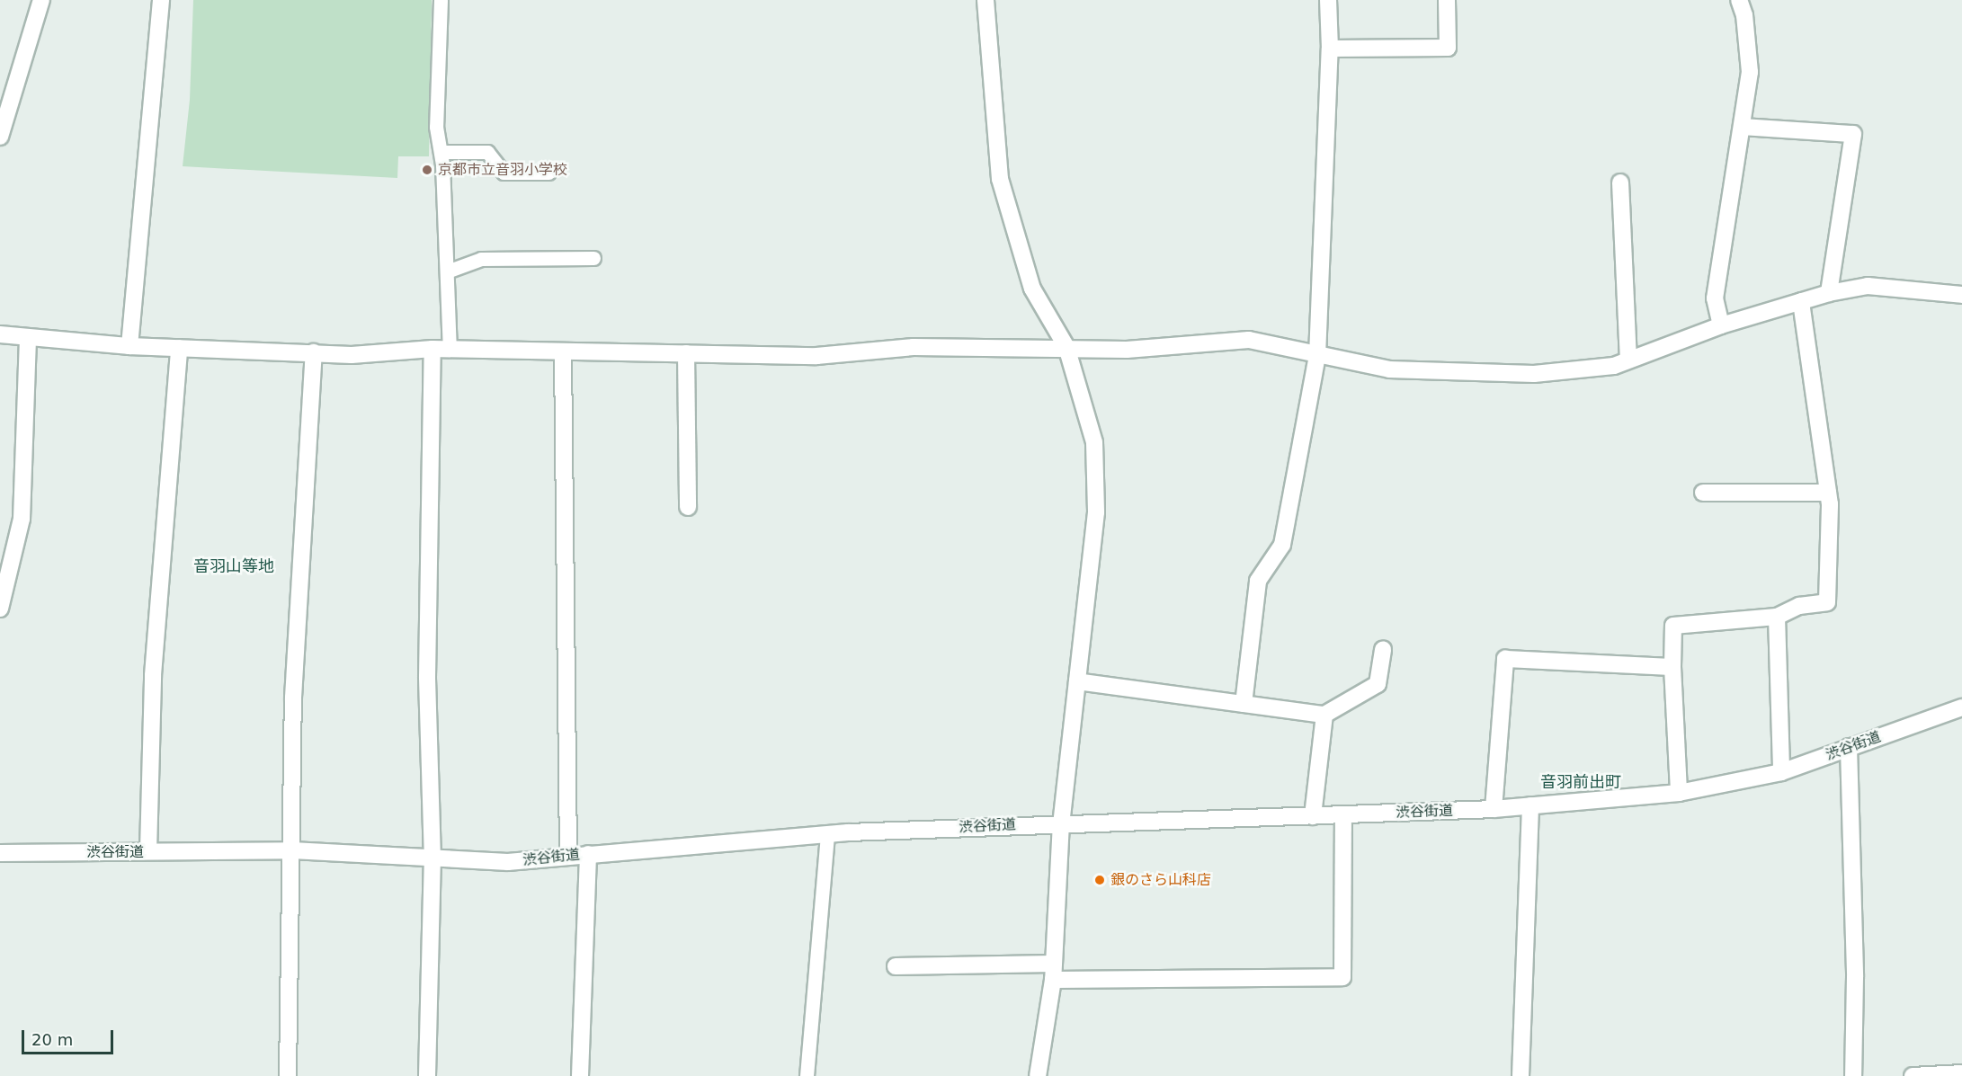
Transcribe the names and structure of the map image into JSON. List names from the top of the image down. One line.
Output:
{"streets":{"street":["渋谷街道"]},"districts":["音羽山等地","音羽前出町"],"places":["京都市立音羽小学校","銀のさら山科店"],"scale_bar":"20 m"}
